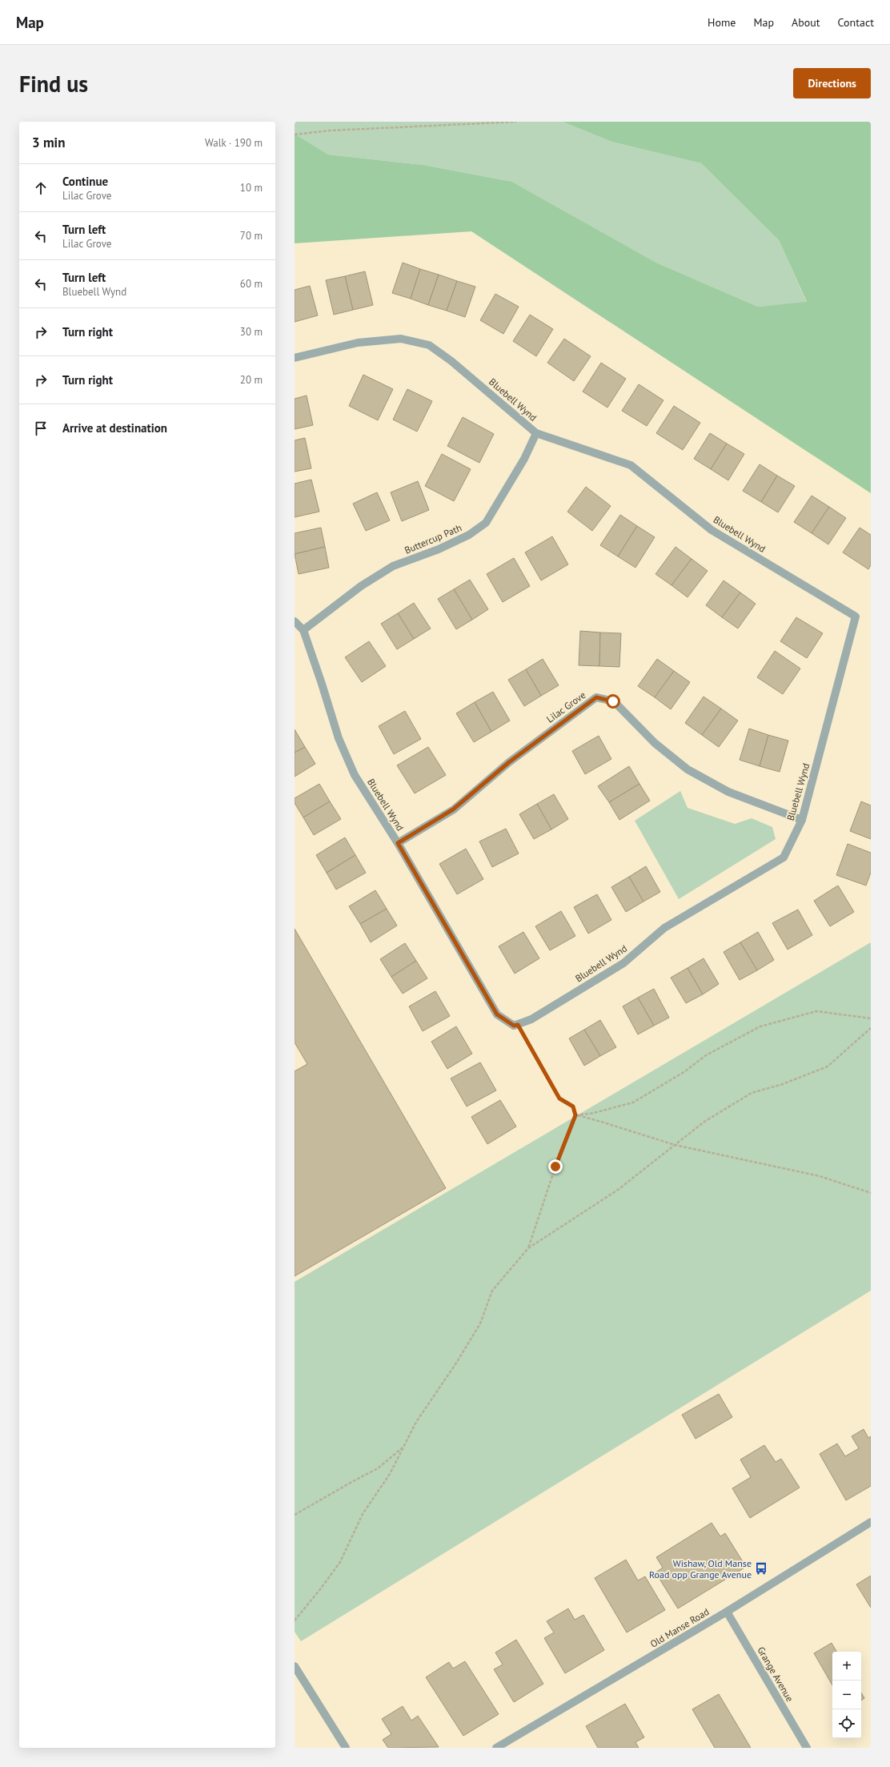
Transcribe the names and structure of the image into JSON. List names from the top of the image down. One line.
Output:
{"streets":{"street":["Bluebell Wynd","Buttercup Path","Lilac Grove","Old Manse Road","Grange Avenue"]},"crossings":[["Bluebell Wynd","Buttercup Path"],["Bluebell Wynd","Lilac Grove"],["Old Manse Road","Grange Avenue"]],"places":{"bus stop":["Wishaw, Old Manse Road opp Grange Avenue"]},"page":{"header":"Map","nav":["Home","Map","About","Contact"],"buttons":"Directions","title":"Find us","heading":["3 min","Walk · 190 m"],"list":[["Continue","Lilac Grove","10 m"],["Turn left","Lilac Grove","70 m"],["Turn left","Bluebell Wynd","60 m"],["Turn right","30 m"],["Turn right","20 m"],"Arrive at destination"],"map_buttons":["+","−"]}}
